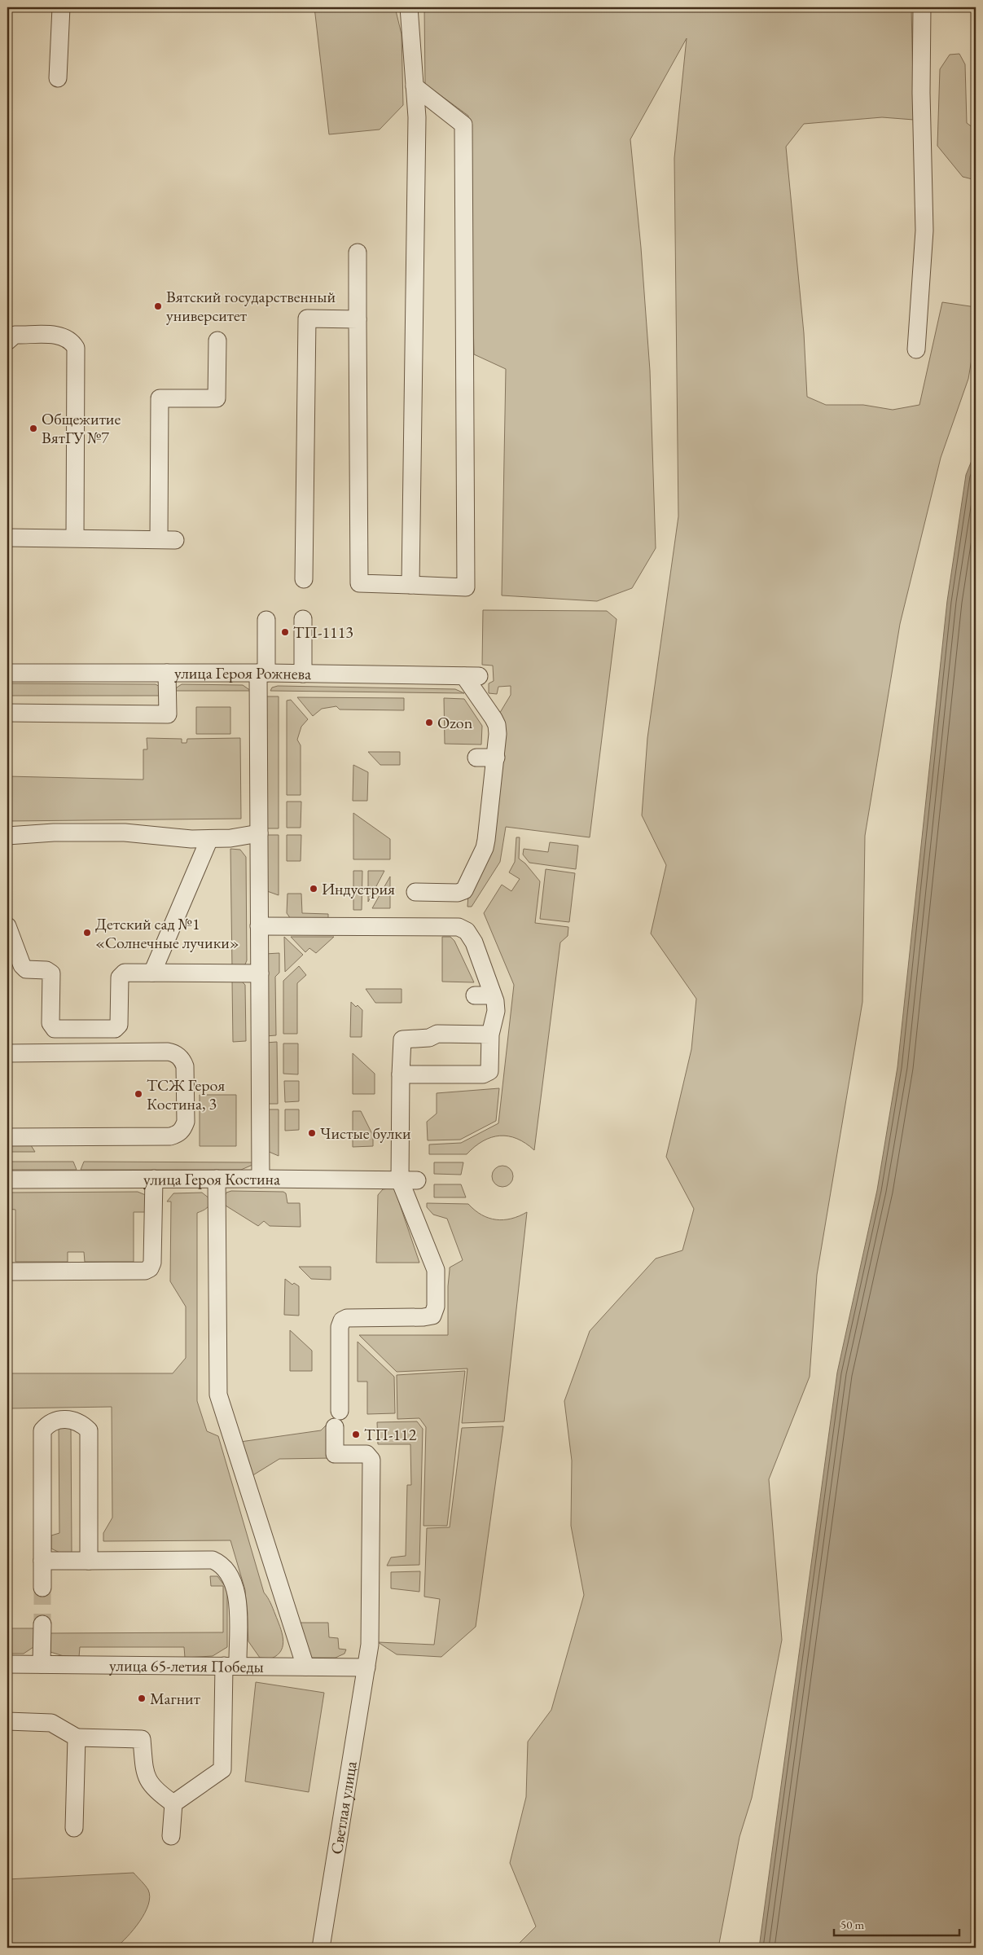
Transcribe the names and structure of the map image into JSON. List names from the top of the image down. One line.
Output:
{"streets":{"street":["улица Героя Рожнева","улица Героя Костина","улица 65-летия Победы","Светлая улица"]},"crossings":[["улица Героя Костина","Светлая улица"],["улица 65-летия Победы","Светлая улица"]],"places":["Вятский государственный университет","Общежитие ВятГУ №7","ТП-1113","Ozon","Индустрия","Детский сад №1 «Солнечные лучики»","ТСЖ Героя Костина, 3","Чистые булки","ТП-112","Магнит"],"scale_bar":"50 m"}
